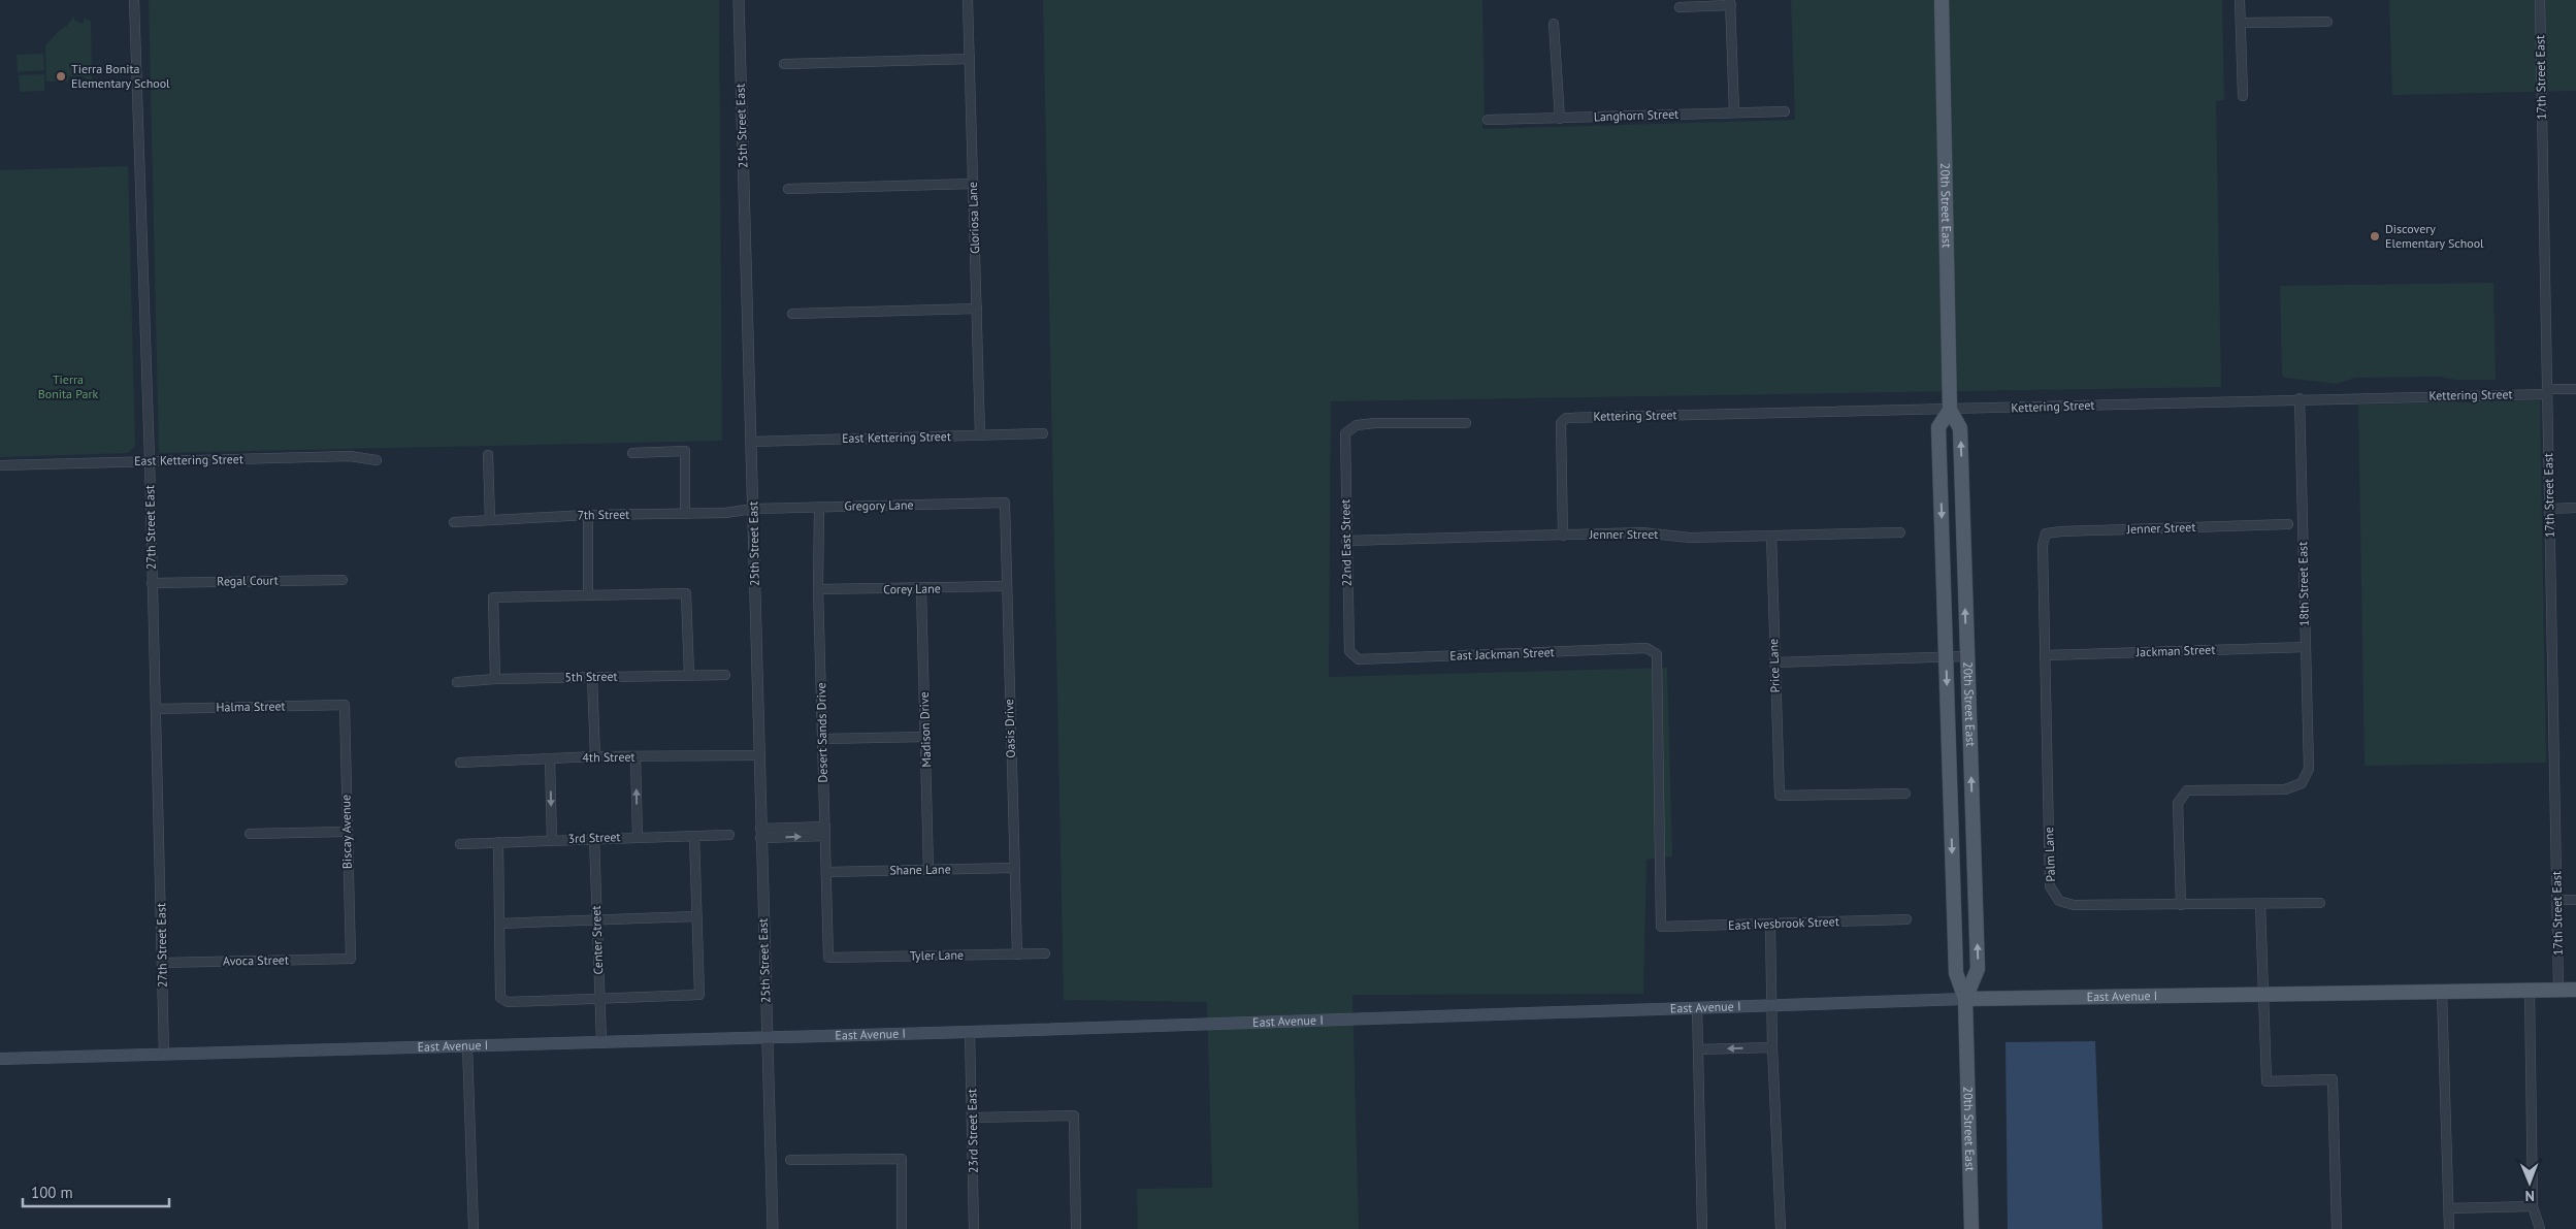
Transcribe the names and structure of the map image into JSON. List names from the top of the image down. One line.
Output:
{"streets":{"main road":["20th Street East","East Avenue I"],"street":["17th Street East","Langhorn Street","25th Street East","Gloriosa Lane","Kettering Street","East Kettering Street","Gregory Lane","7th Street","27th Street East","Jenner Street","22nd East Street","Regal Court","18th Street East","Corey Lane","Jackman Street","East Jackman Street","Price Lane","5th Street","Halma Street","Oasis Drive","Madison Drive","Desert Sands Drive","4th Street","Biscay Avenue","3rd Street","Palm Lane","Shane Lane","East Ivesbrook Street","Center Street","Tyler Lane","Avoca Street","23rd Street East"]},"crossings":[["17th Street East","Kettering Street"],["17th Street East","East Avenue I"],["25th Street East","East Kettering Street"],["25th Street East","Gregory Lane"],["25th Street East","7th Street"],["25th Street East","4th Street"],["25th Street East","East Avenue I"],["20th Street East","Kettering Street"],["20th Street East","East Avenue I"],["Gloriosa Lane","East Kettering Street"],["Kettering Street","Jenner Street"],["Kettering Street","18th Street East"],["East Kettering Street","27th Street East"],["Gregory Lane","7th Street"],["Gregory Lane","Oasis Drive"],["Gregory Lane","Desert Sands Drive"],["27th Street East","Regal Court"],["27th Street East","Halma Street"],["27th Street East","Avoca Street"],["27th Street East","East Avenue I"],["Jenner Street","22nd East Street"],["Jenner Street","Price Lane"],["Jenner Street","Palm Lane"],["22nd East Street","East Jackman Street"],["18th Street East","Jackman Street"],["18th Street East","Palm Lane"],["Corey Lane","Oasis Drive"],["Corey Lane","Madison Drive"],["Corey Lane","Desert Sands Drive"],["Jackman Street","Palm Lane"],["East Jackman Street","East Ivesbrook Street"],["Halma Street","Biscay Avenue"],["Oasis Drive","Shane Lane"],["Oasis Drive","Tyler Lane"],["Madison Drive","Shane Lane"],["Desert Sands Drive","Shane Lane"],["Desert Sands Drive","Tyler Lane"],["Biscay Avenue","Avoca Street"],["3rd Street","Center Street"],["Center Street","East Avenue I"],["East Avenue I","23rd Street East"]],"parks":["Tierra Bonita Park"],"places":["Tierra Bonita Elementary School","Discovery Elementary School"],"scale_bar":"100 m","north":"bottom"}
